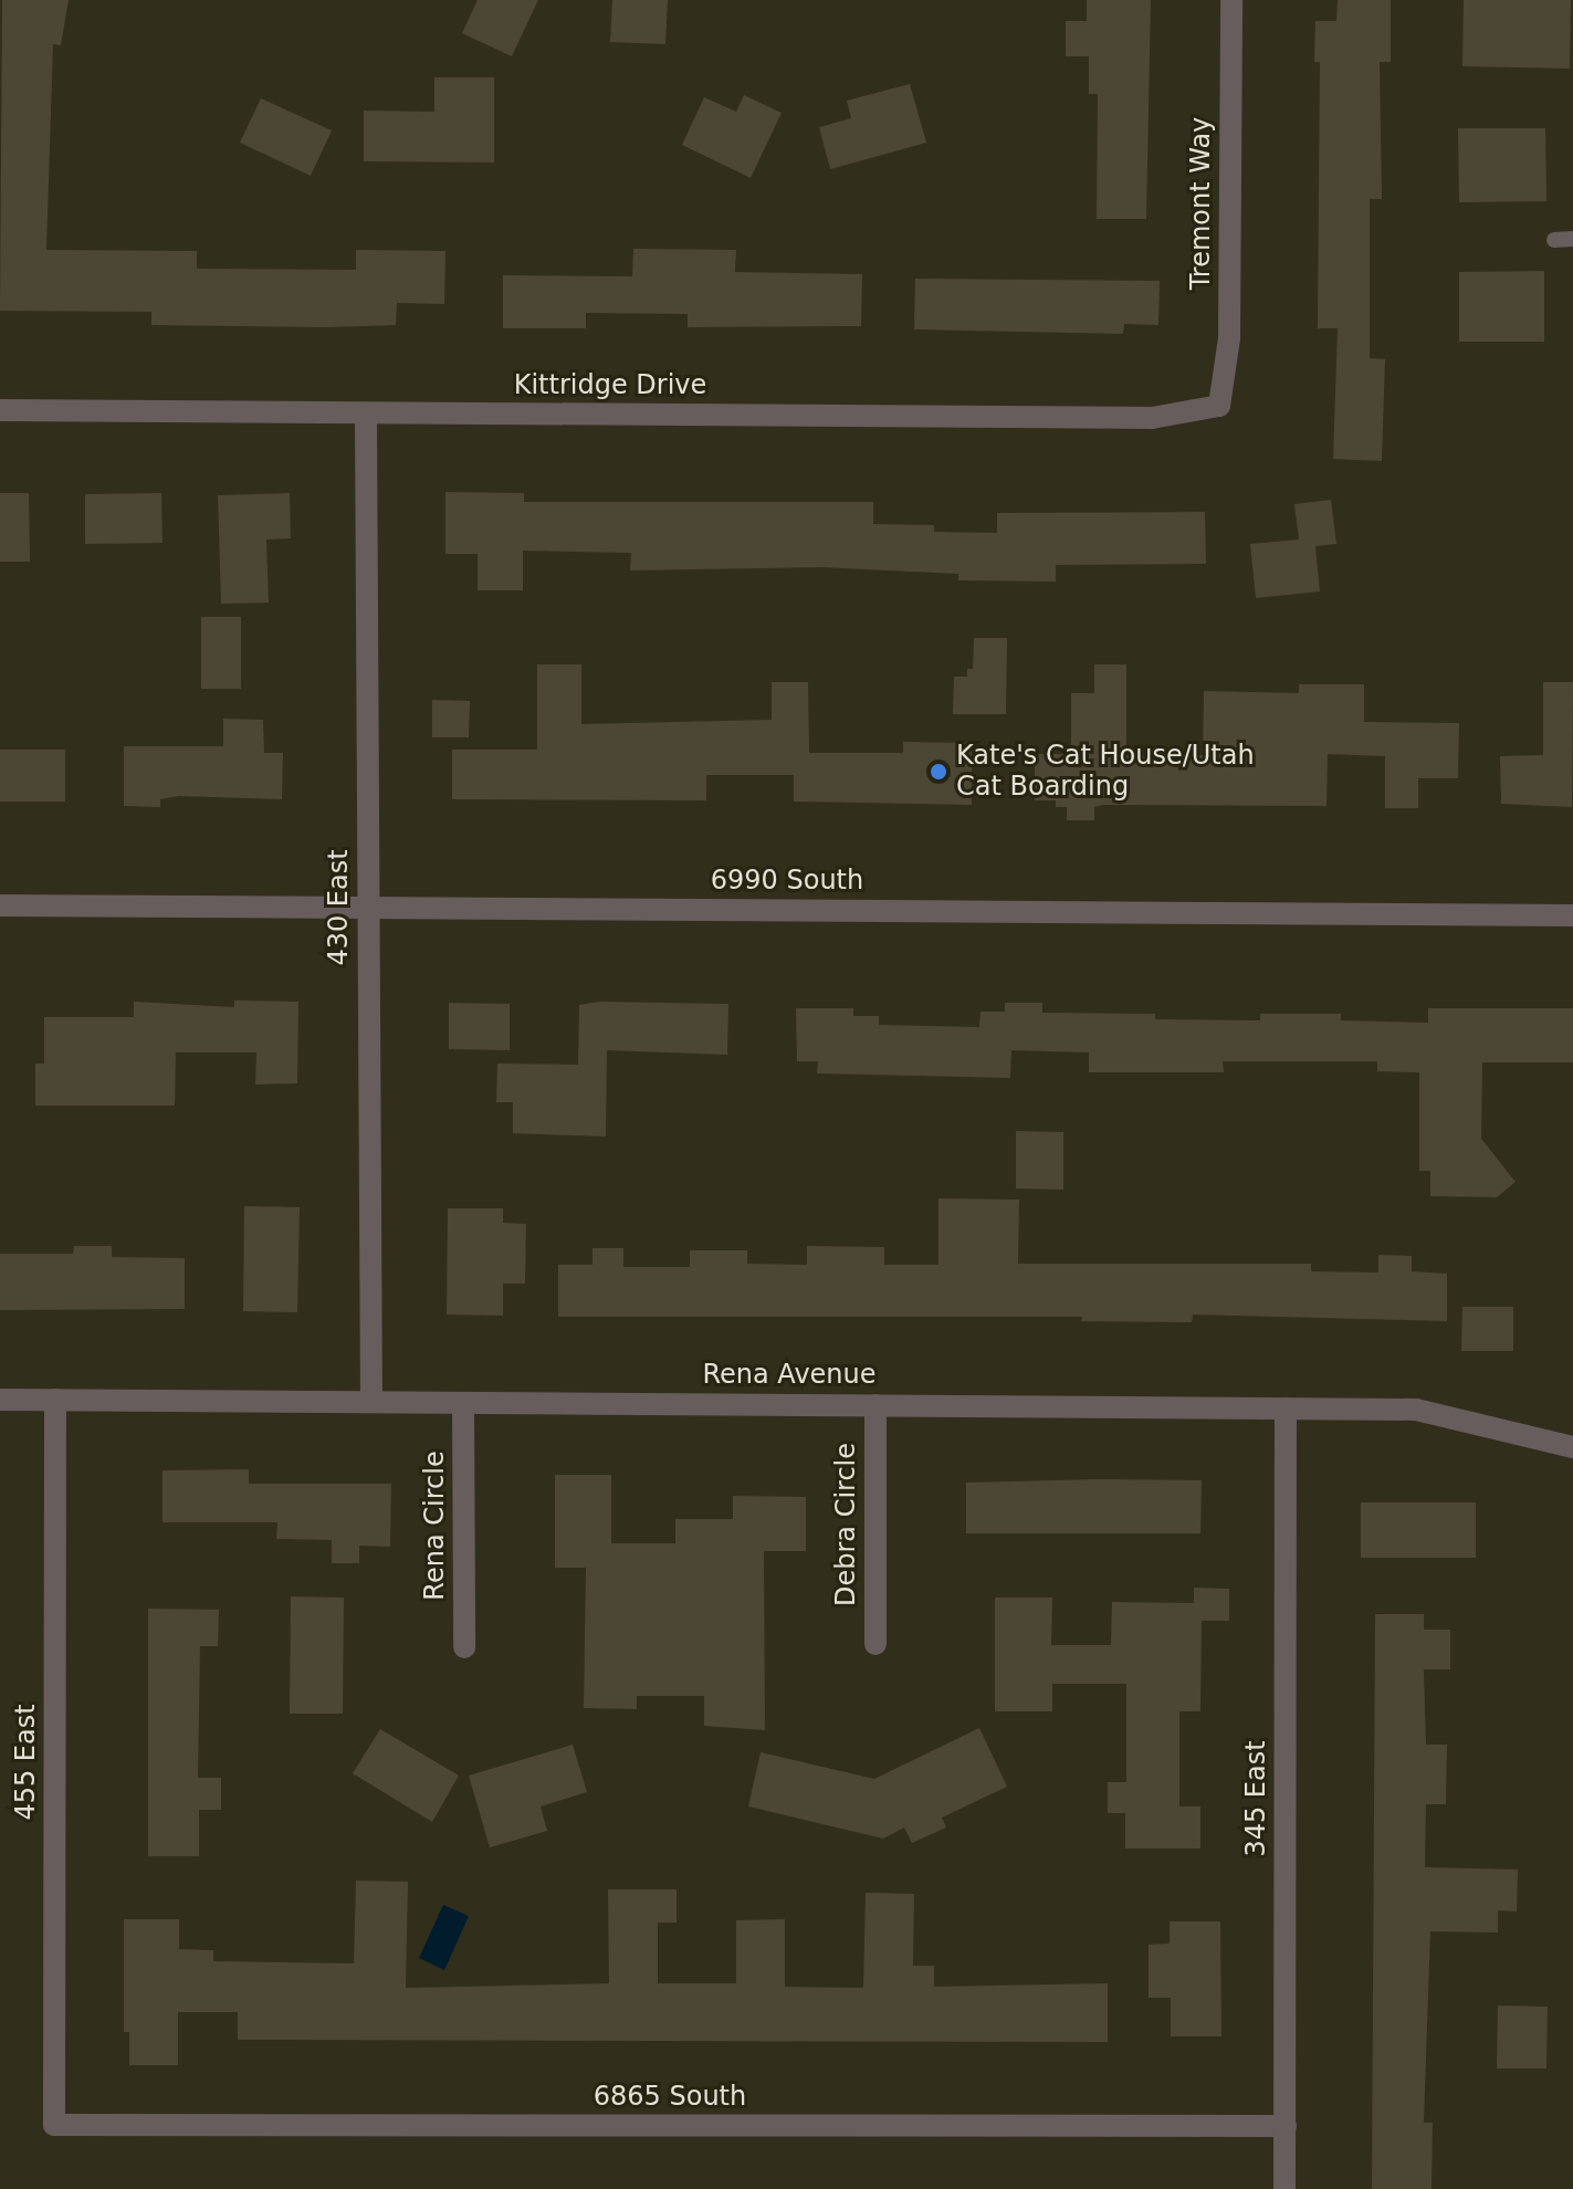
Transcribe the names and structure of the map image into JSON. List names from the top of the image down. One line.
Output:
{"streets":{"street":["Tremont Way","Kittridge Drive","6990 South","430 East","Rena Avenue","Debra Circle","Rena Circle","455 East","345 East","6865 South"]},"crossings":[["Tremont Way","Kittridge Drive"],["Kittridge Drive","430 East"],["6990 South","430 East"],["430 East","Rena Avenue"],["Rena Avenue","Debra Circle"],["Rena Avenue","Rena Circle"],["Rena Avenue","455 East"],["Rena Avenue","345 East"],["455 East","6865 South"],["345 East","6865 South"]],"places":["Kate's Cat House/Utah Cat Boarding"]}
